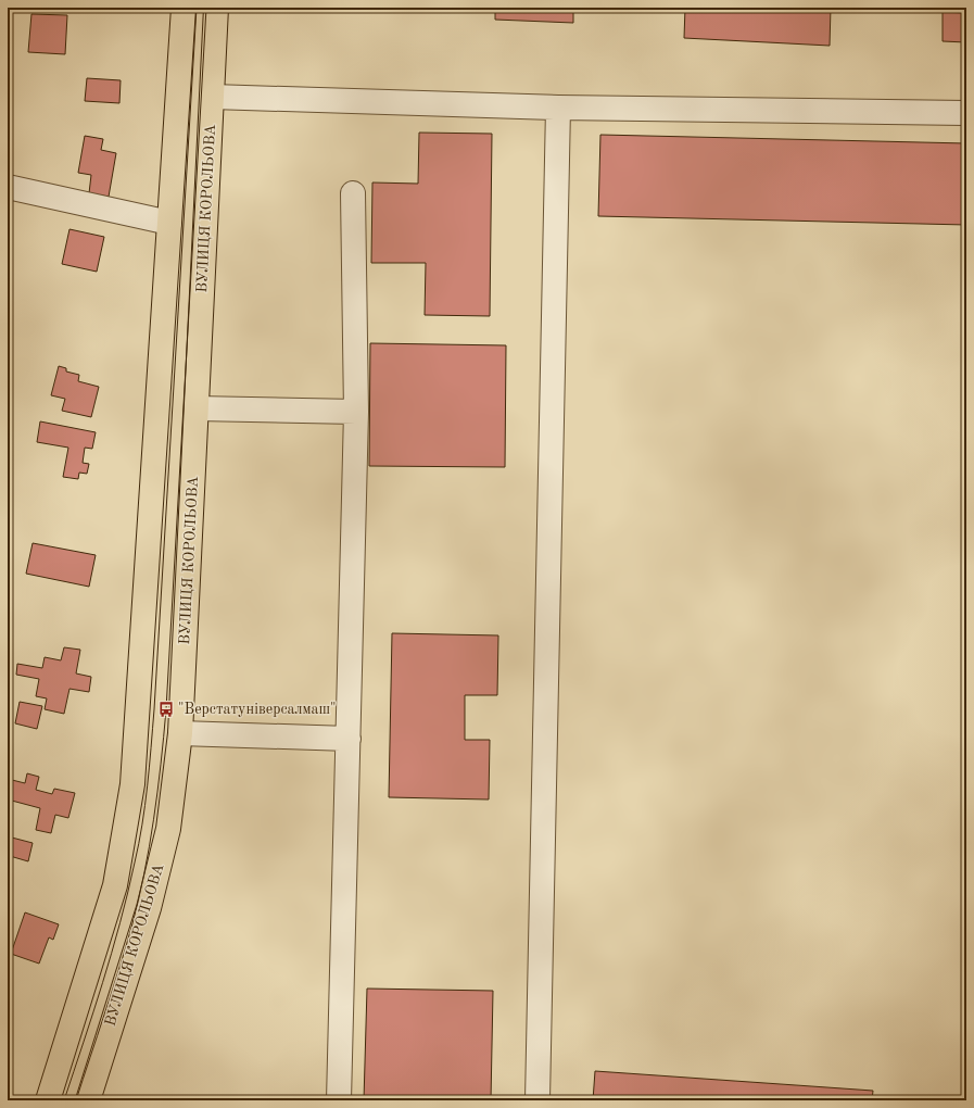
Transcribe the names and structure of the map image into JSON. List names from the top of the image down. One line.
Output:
{"streets":{"main road":["ВУЛИЦЯ КОРОЛЬОВА"]},"places":{"bus stop":["\"Верстатуніверсалмаш\""]}}
